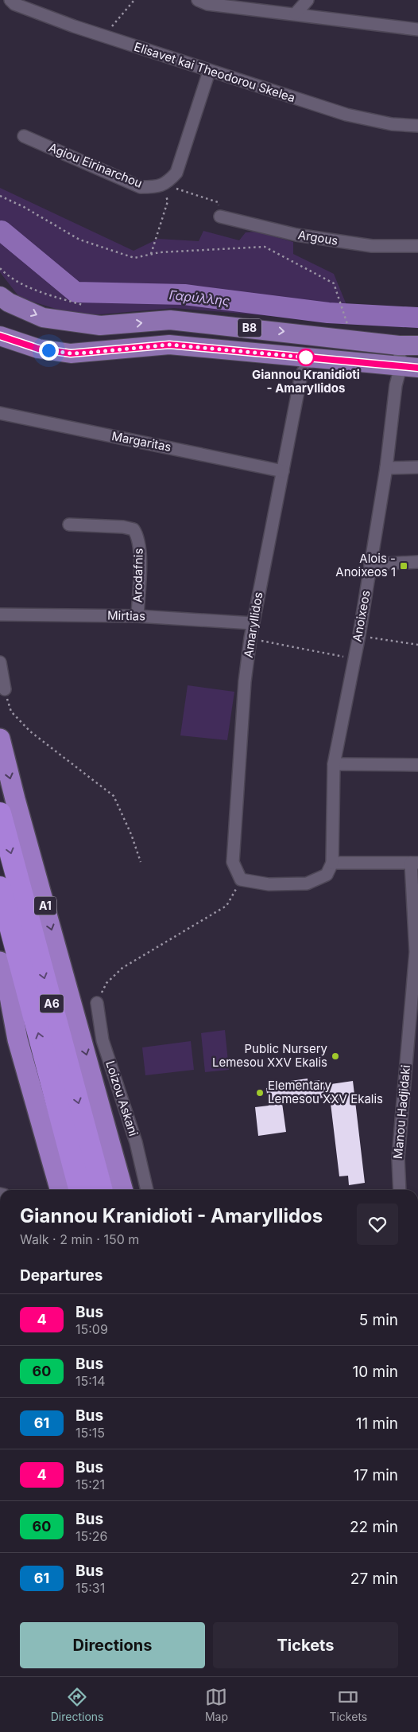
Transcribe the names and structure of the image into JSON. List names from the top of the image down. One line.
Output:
{"streets":{"highway":["A1","A6"],"main road":["B8"],"street":["Elisavet kai Theodorou Skelea","Agiou Eirinarchou","Argous","Margaritas","Arodafnis","Mirtias","Anoixeos","Amaryllidos","Loizou Askani","Manou Hadjidaki"]},"crossings":[["B8","Anoixeos"],["B8","Amaryllidos"],["Margaritas","Amaryllidos"],["Arodafnis","Mirtias"],["Mirtias","Amaryllidos"]],"water":["Γαρύλλης"],"places":{"other":["Giannou Kranidioti - Amaryllidos","Public Nursery Lemesou XXV Ekalis","Elementary Lemesou XXV Ekalis"],"transit":["Alois - Anoixeos 1"]},"lines":["bus line 4"],"page":{"heading":[["Giannou Kranidioti - Amaryllidos","Walk · 2 min · 150 m"],"Departures"],"list":[{"mark":"4","name":"Bus","note":"15:09","value":"5 min"},{"mark":"60","name":"Bus","note":"15:14","value":"10 min"},{"mark":"61","name":"Bus","note":"15:15","value":"11 min"},{"mark":"4","name":"Bus","note":"15:21","value":"17 min"},{"mark":"60","name":"Bus","note":"15:26","value":"22 min"},{"mark":"61","name":"Bus","note":"15:31","value":"27 min"}],"buttons":["Directions","Tickets"],"tabs":["Directions","Map","Tickets"]}}
